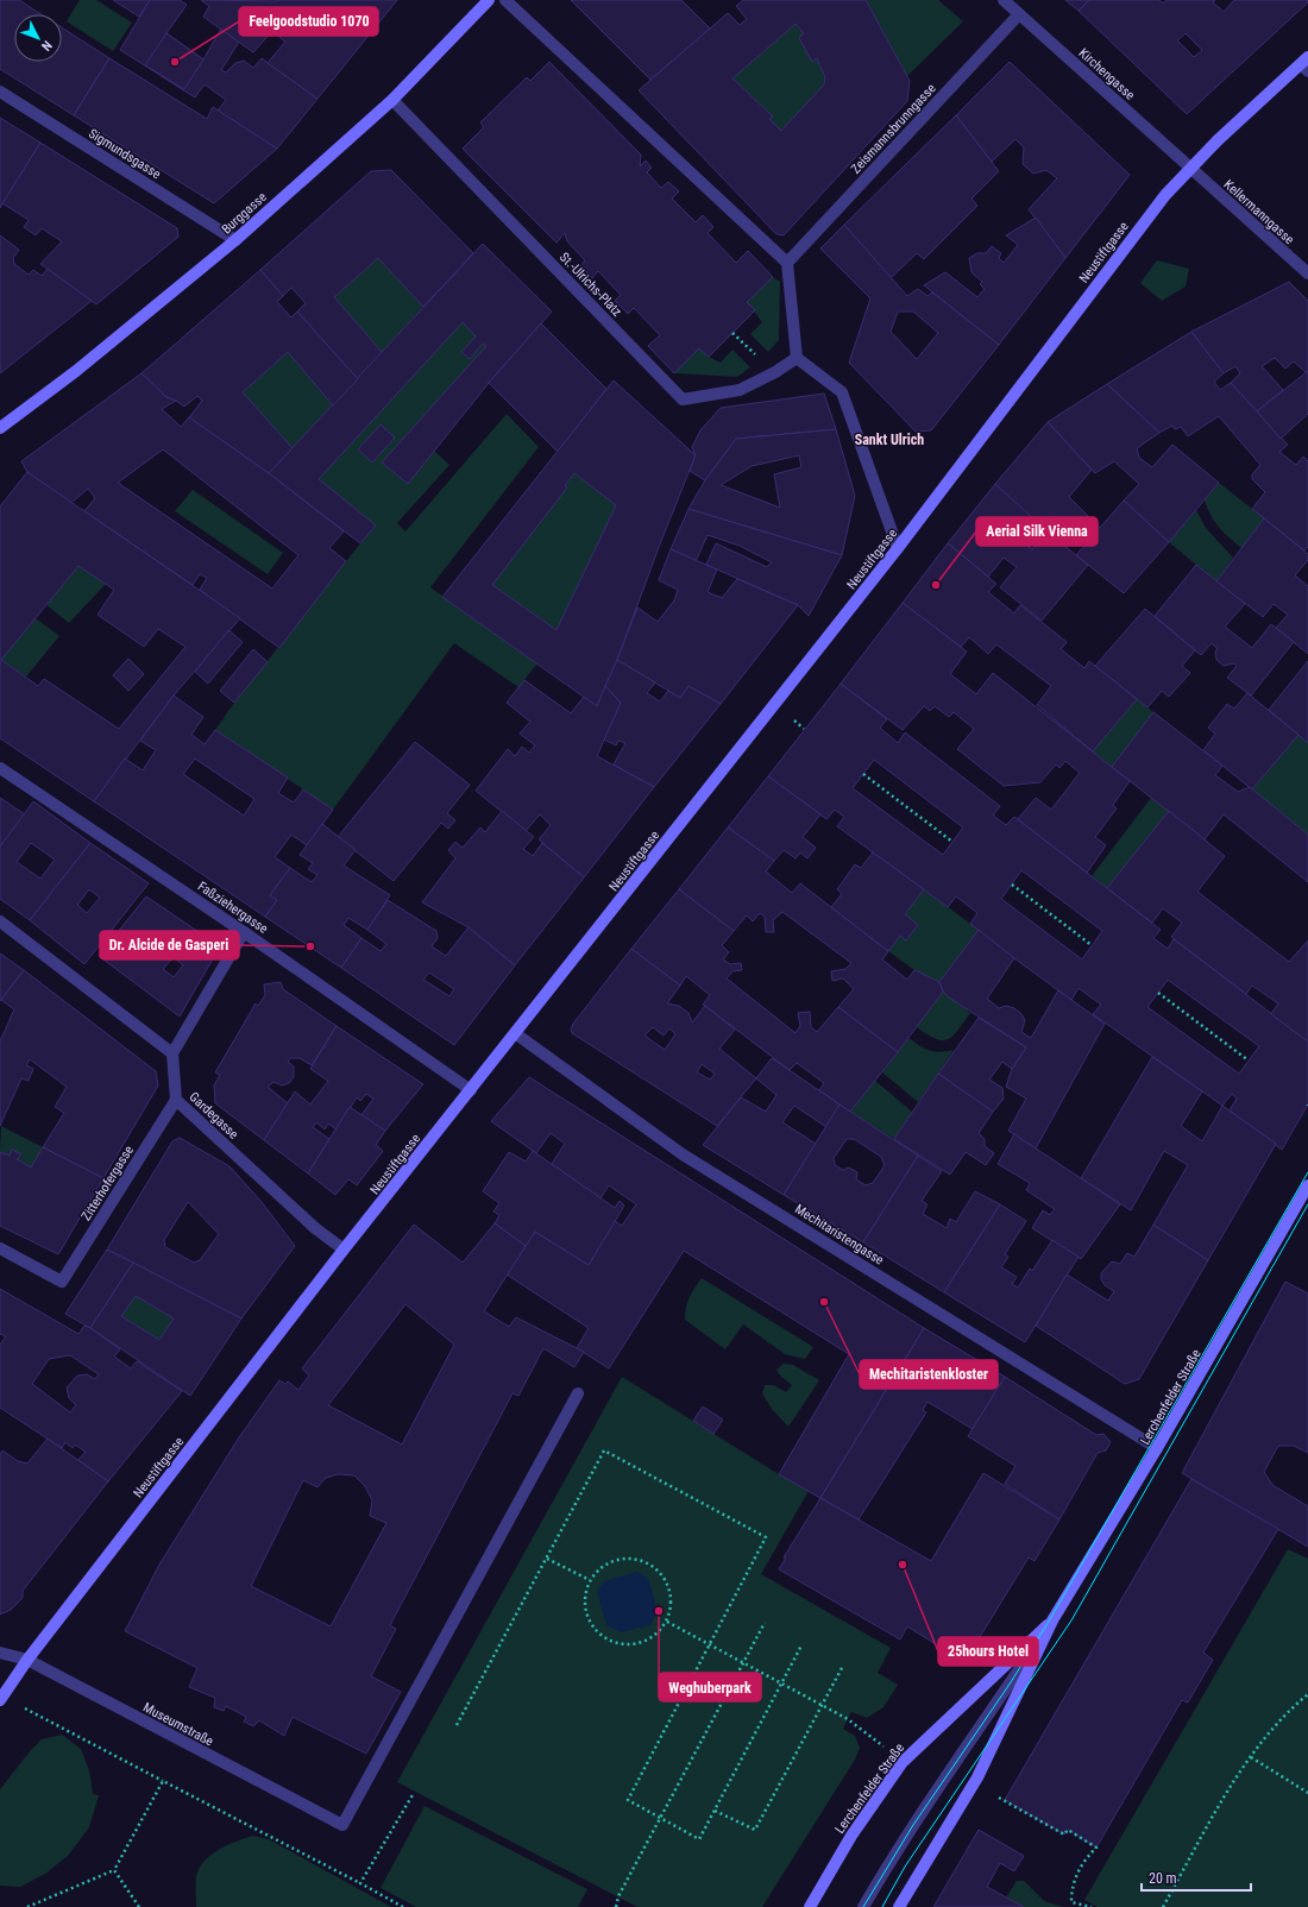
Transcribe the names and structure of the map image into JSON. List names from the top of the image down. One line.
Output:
{"streets":{"main road":["Burggasse","Neustiftgasse","Lerchenfelder Straße"],"street":["Kirchengasse","Zeismannsbrunngasse","Sigmundsgasse","Kellermanngasse","St.-Ulrichs-Platz","Faßziehergasse","Gardegasse","Zitterhofergasse","Mechitaristengasse","Museumstraße"]},"crossings":[["Kirchengasse","Zeismannsbrunngasse"],["Kirchengasse","Kellermanngasse"],["Kirchengasse","Neustiftgasse"],["Sigmundsgasse","Burggasse"],["Kellermanngasse","Neustiftgasse"],["Burggasse","St.-Ulrichs-Platz"],["Neustiftgasse","Faßziehergasse"],["Neustiftgasse","Gardegasse"],["Neustiftgasse","Mechitaristengasse"],["Neustiftgasse","Museumstraße"],["Gardegasse","Zitterhofergasse"],["Mechitaristengasse","Lerchenfelder Straße"]],"districts":["Sankt Ulrich"],"places":["Feelgoodstudio 1070","Aerial Silk Vienna","Dr. Alcide de Gasperi","Mechitaristenkloster","25hours Hotel","Weghuberpark"],"scale_bar":"20 m","north":"bottom right"}
